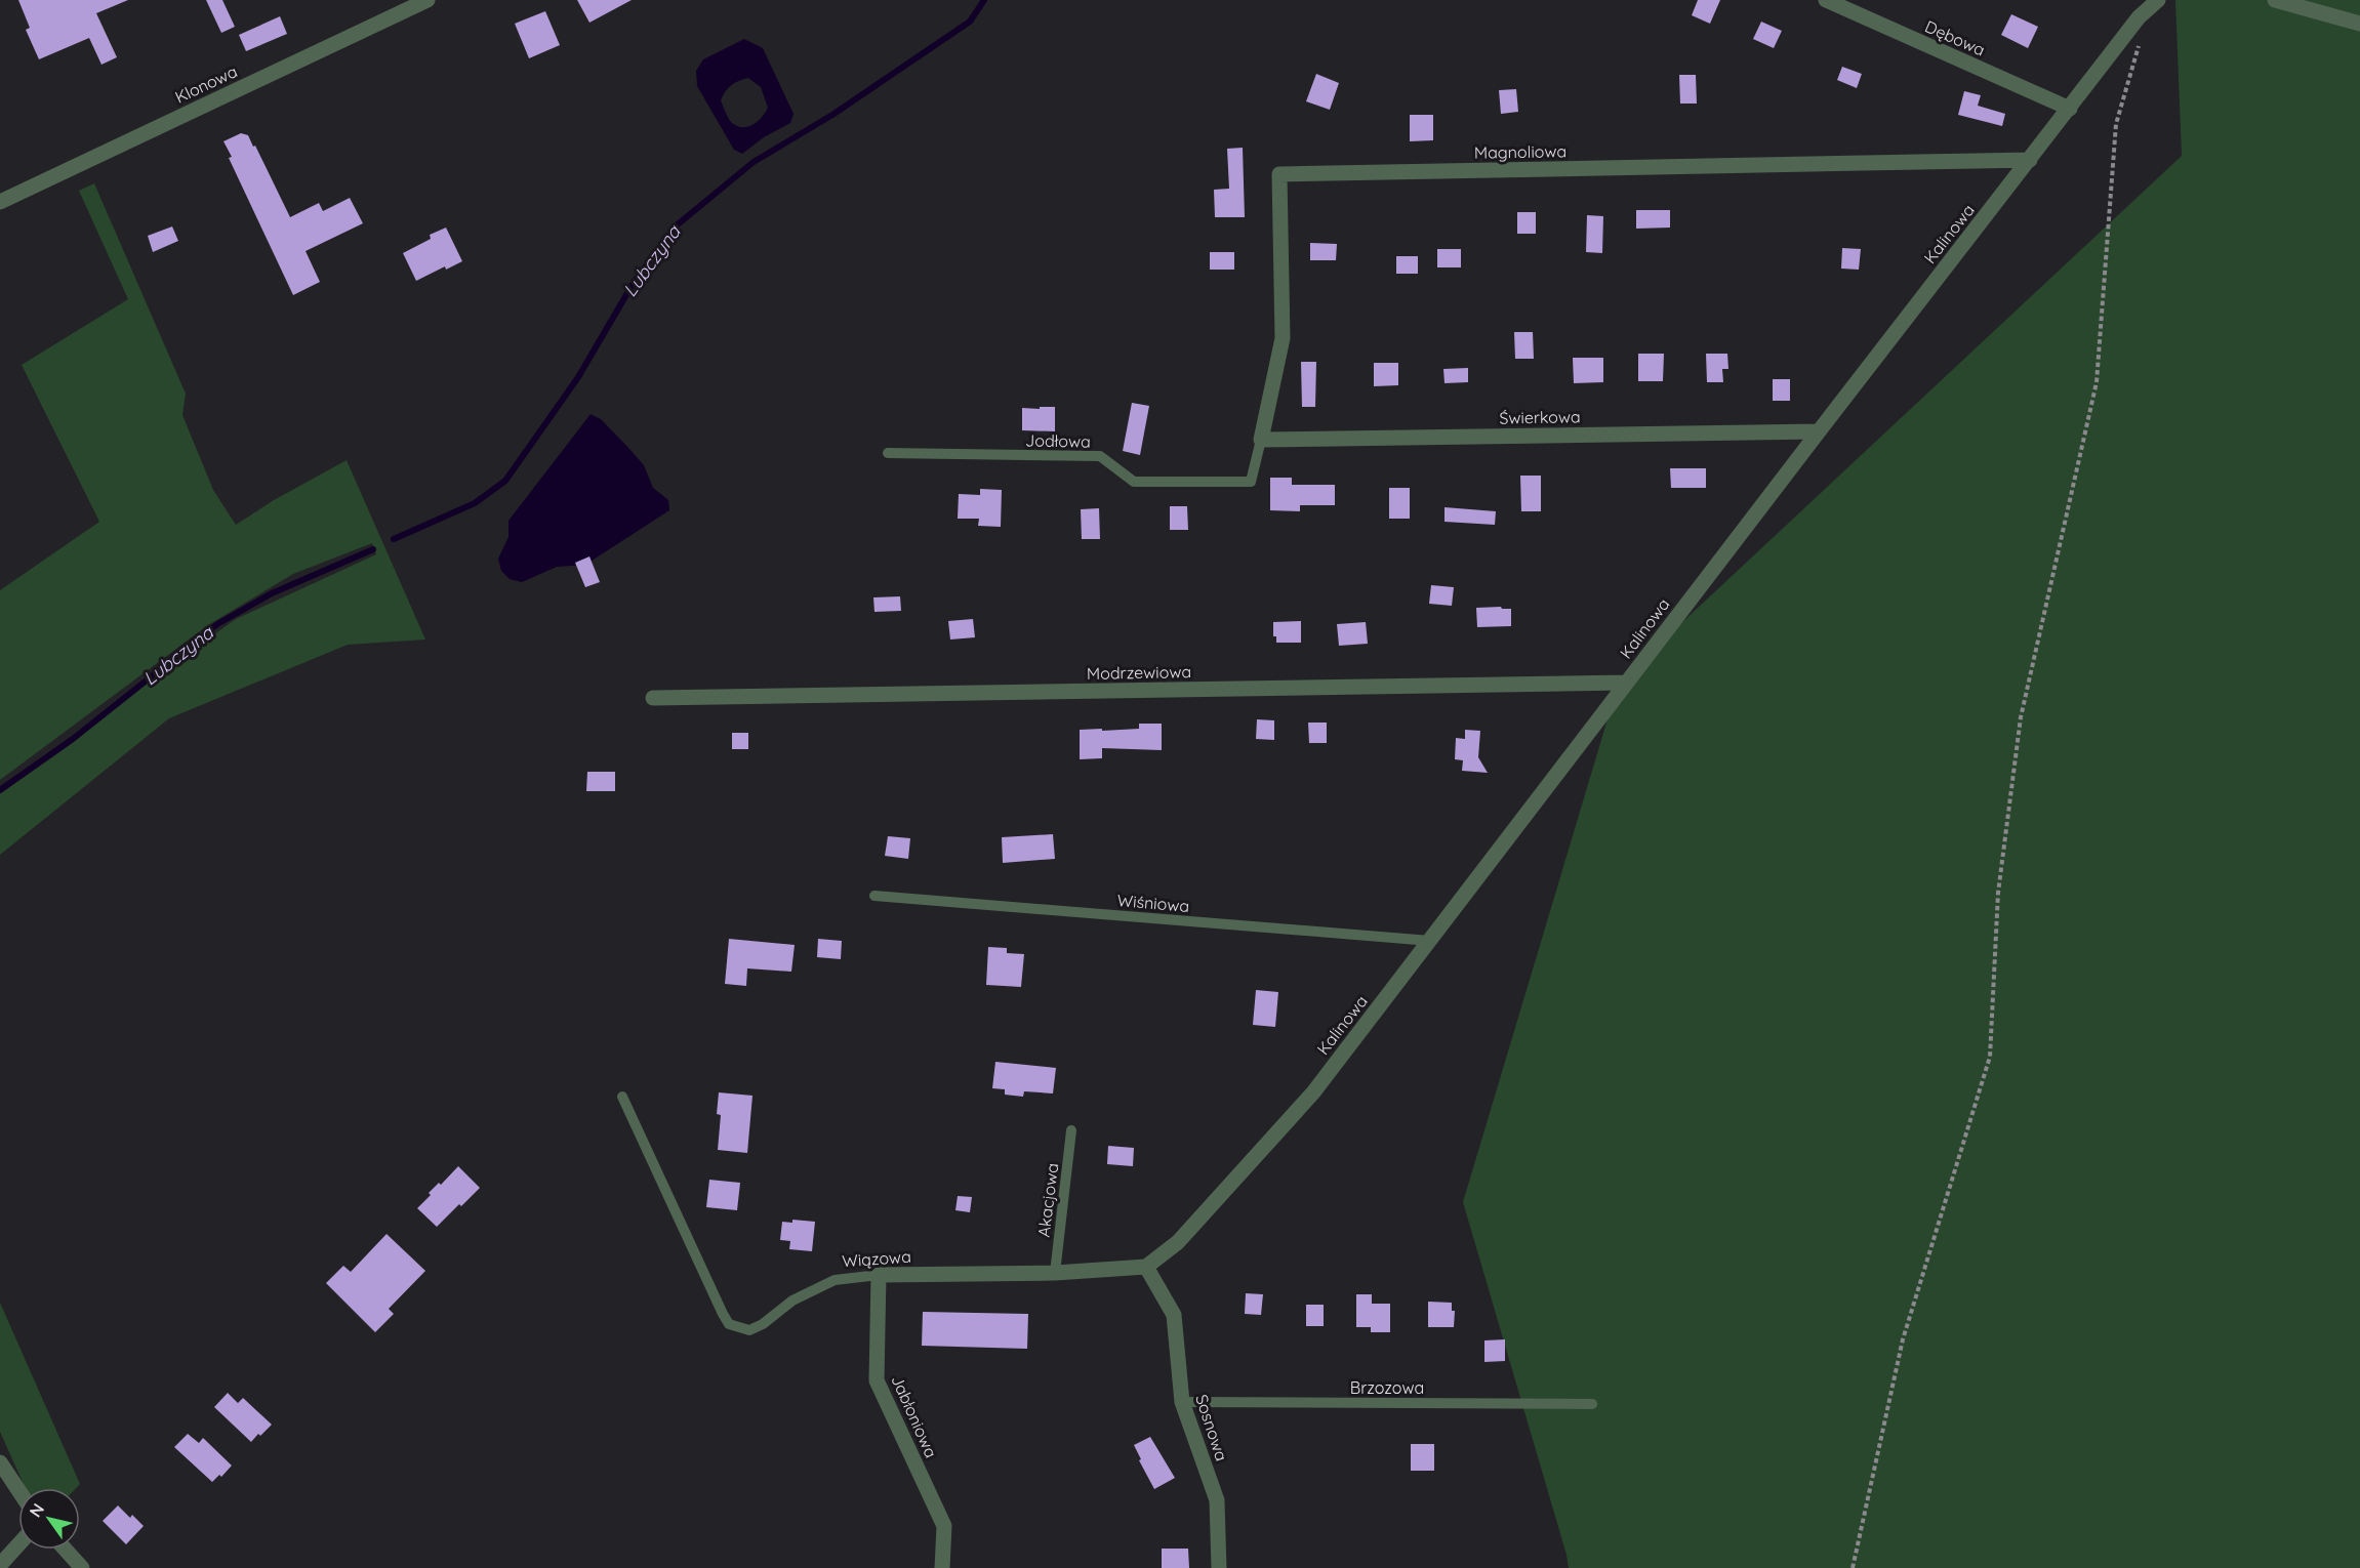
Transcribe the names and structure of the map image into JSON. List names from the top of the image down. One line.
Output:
{"streets":{"street":["Dębowa","Klonowa","Magnoliowa","Kalinowa","Świerkowa","Modrzewiowa","Wiązowa","Jabłoniowa","Sosnowa"],"lane":["Jodłowa","Wiśniowa","Akacjowa","Brzozowa"]},"crossings":[["Dębowa","Kalinowa"],["Magnoliowa","Kalinowa"],["Magnoliowa","Świerkowa"],["Magnoliowa","Jodłowa"],["Kalinowa","Świerkowa"],["Kalinowa","Modrzewiowa"],["Kalinowa","Wiśniowa"],["Kalinowa","Wiązowa"],["Kalinowa","Sosnowa"],["Świerkowa","Jodłowa"],["Akacjowa","Wiązowa"],["Wiązowa","Jabłoniowa"],["Wiązowa","Sosnowa"],["Brzozowa","Sosnowa"]],"water":["Lubczyna"],"north":"top left"}
